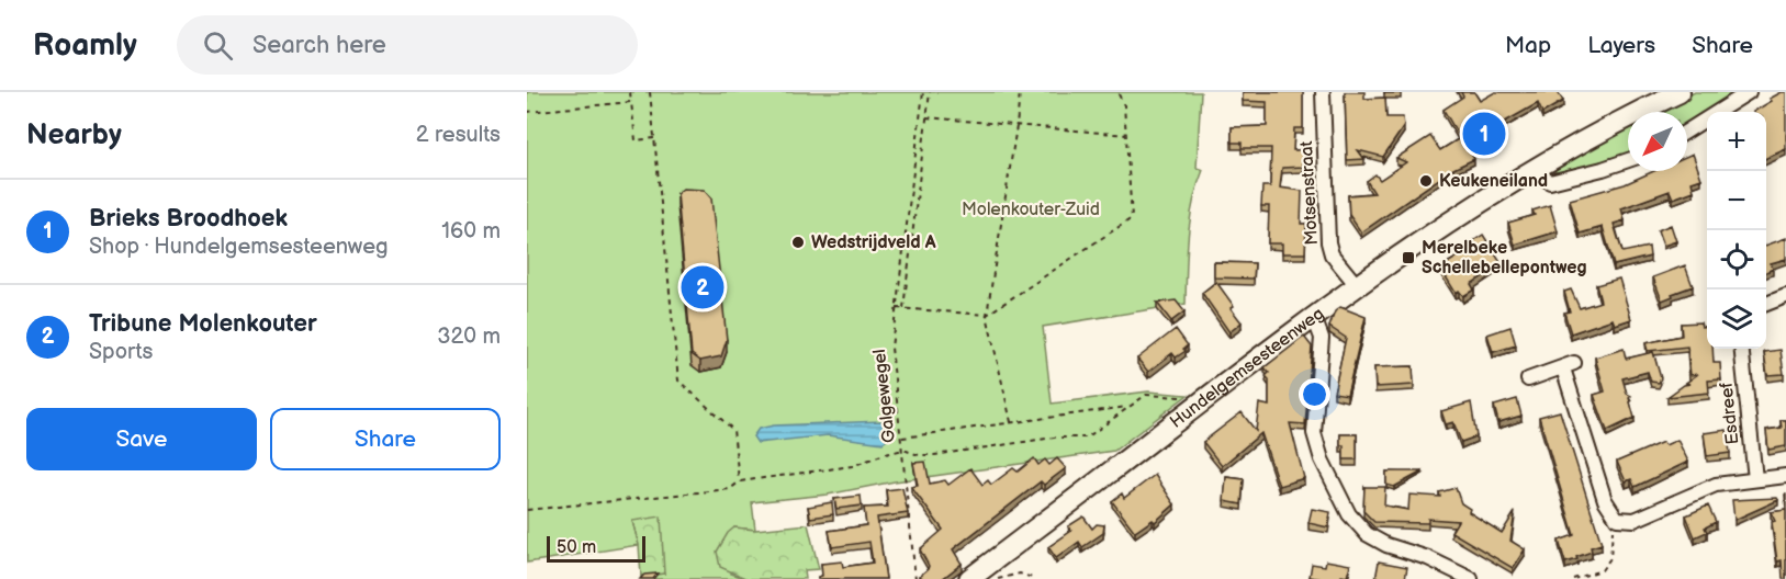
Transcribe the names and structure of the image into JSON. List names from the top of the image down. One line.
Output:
{"streets":{"main road":["Hundelgemsesteenweg"],"street":["Motsenstraat","Esdreef"],"path":["Galgewegel"]},"crossings":[["Motsenstraat","Hundelgemsesteenweg"]],"parks":["Molenkouter-Zuid"],"places":{"other":["Keukeneiland","Wedstrijdveld A"],"transit":["Merelbeke Schellebellepontweg"]},"scale_bar":"50 m","north":"bottom left","page":{"header":"Roamly","search":"Search here","nav":["Map","Layers","Share"],"heading":["Nearby","2 results"],"pins":["1","2"],"map_buttons":["+","−"],"list":[{"mark":"1","name":"Brieks Broodhoek","note":"Shop · Hundelgemsesteenweg","value":"160 m"},{"mark":"2","name":"Tribune Molenkouter","note":"Sports","value":"320 m"}],"buttons":["Save","Share"],"scale":"50 m"}}
